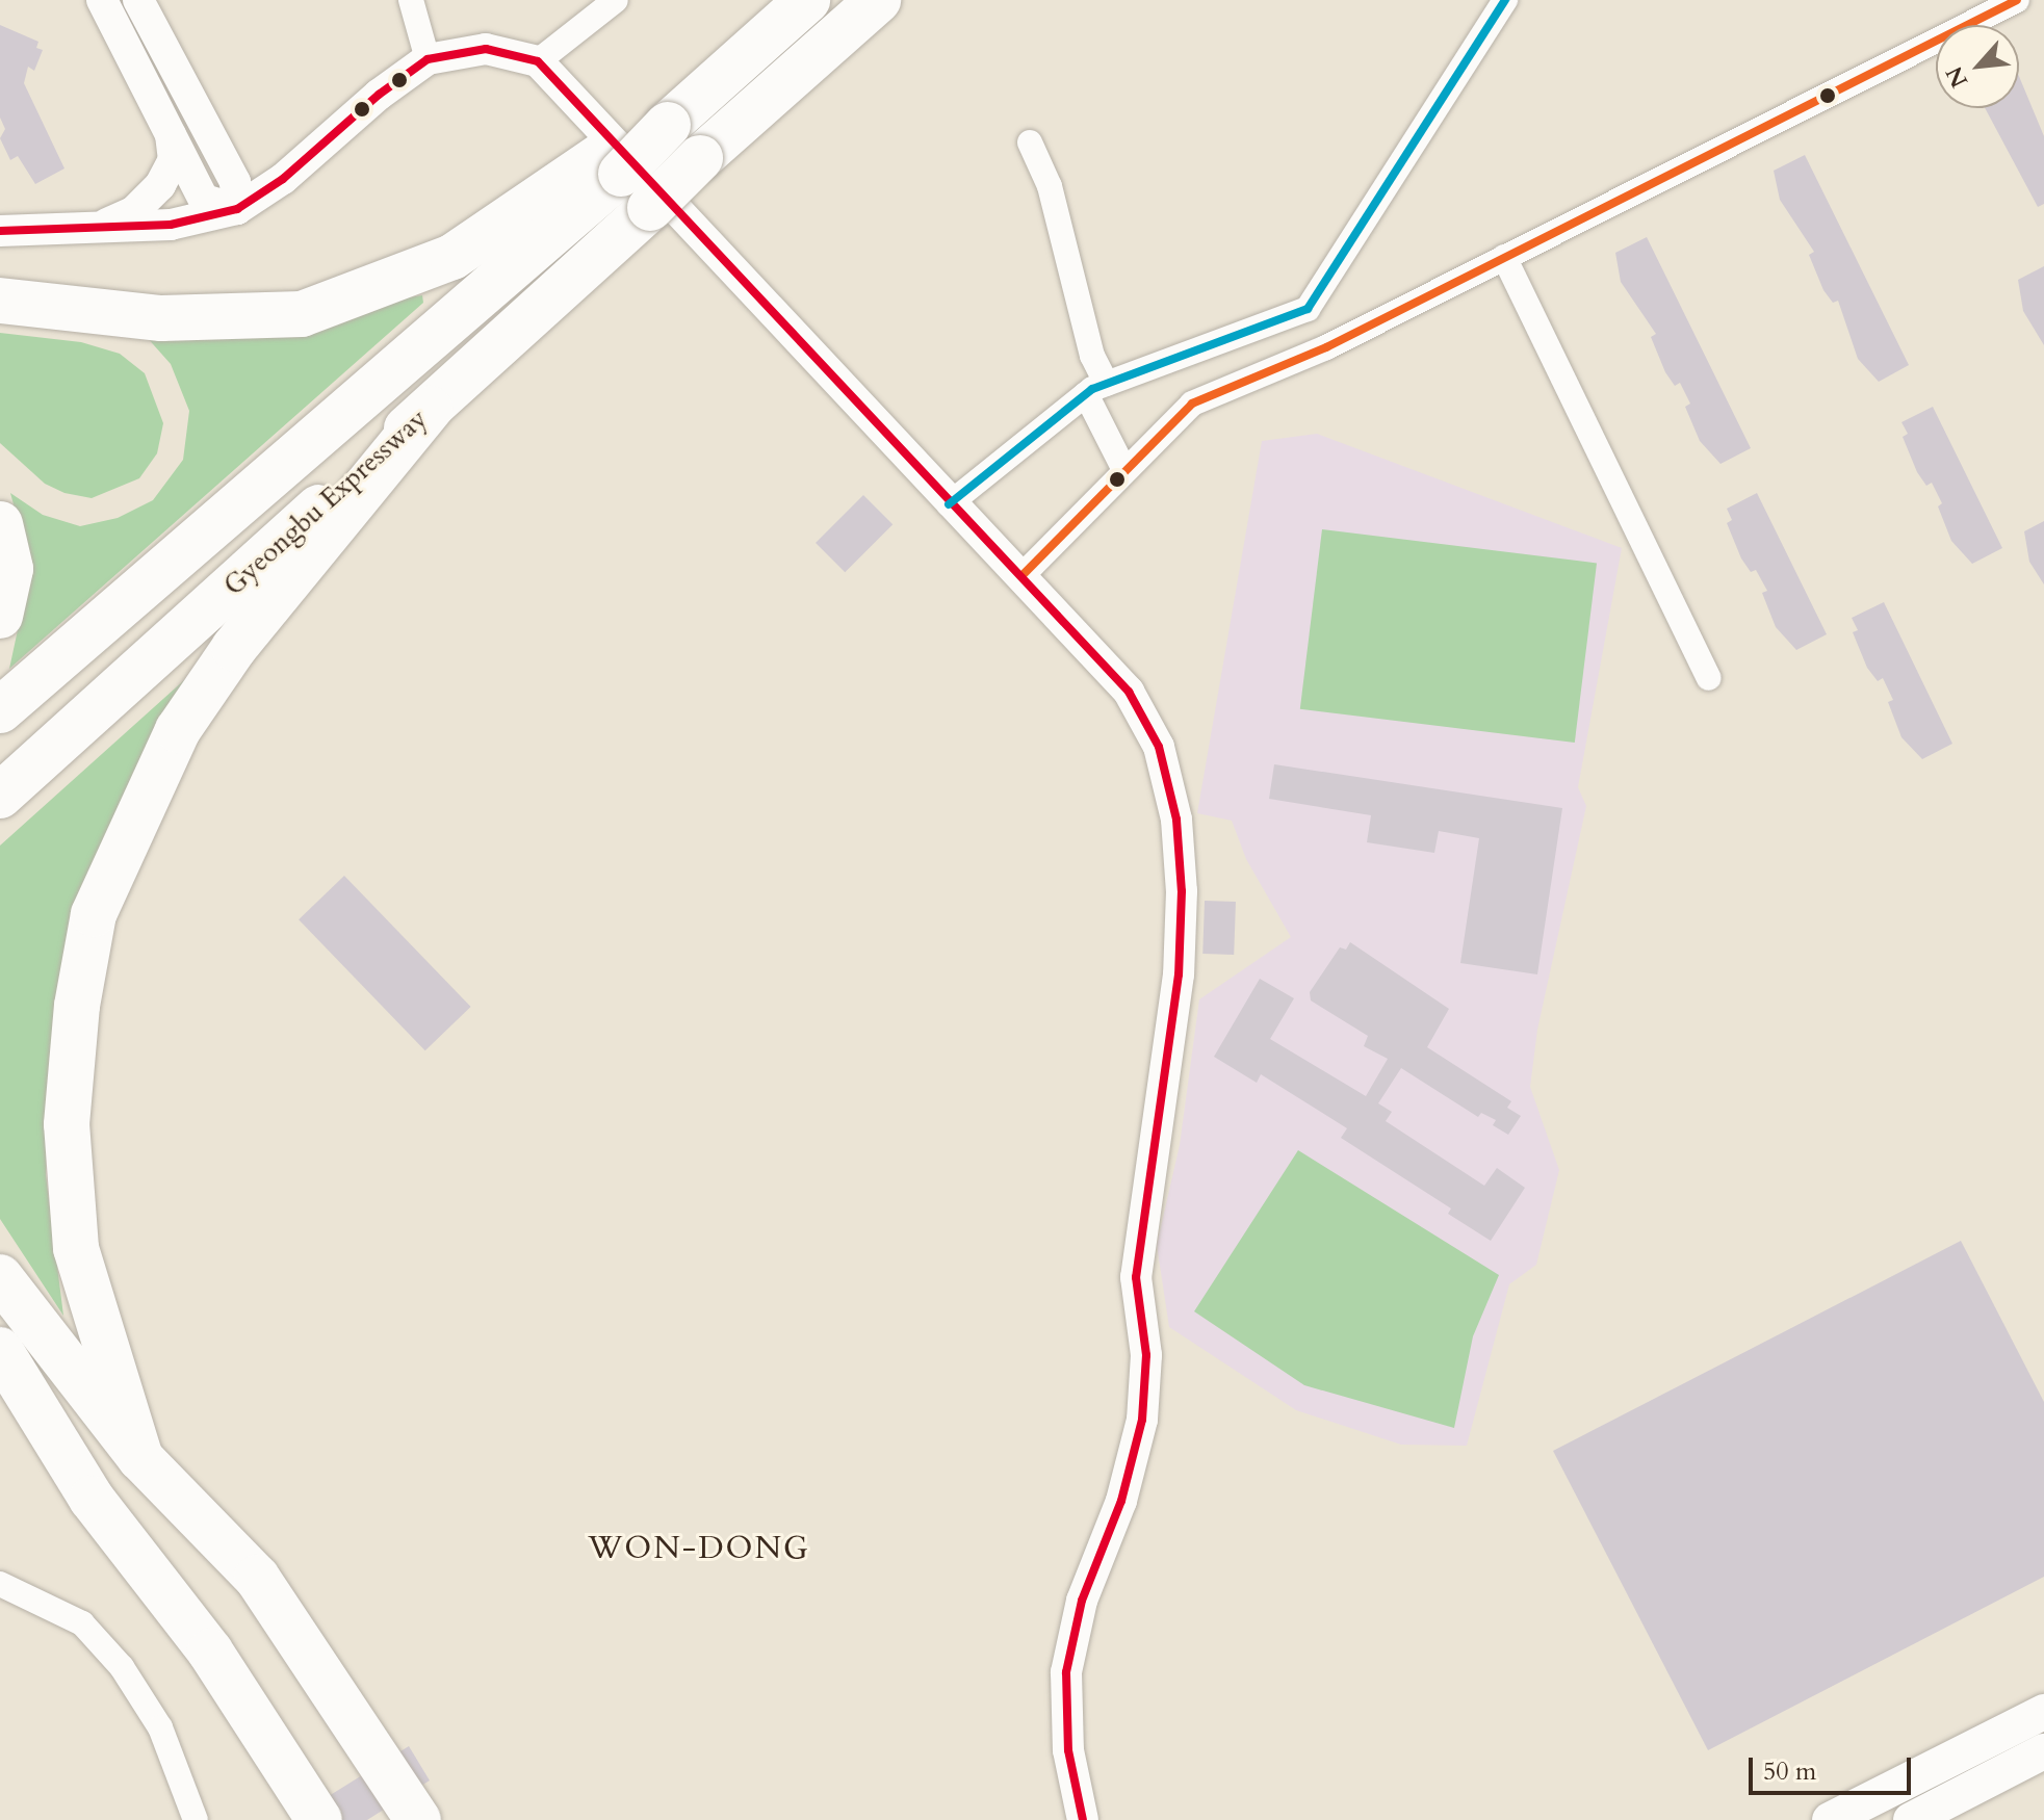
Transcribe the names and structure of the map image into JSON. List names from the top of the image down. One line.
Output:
{"streets":{"highway":["Gyeongbu Expressway"]},"districts":["WON-DONG"],"scale_bar":"50 m","north":"bottom left"}
